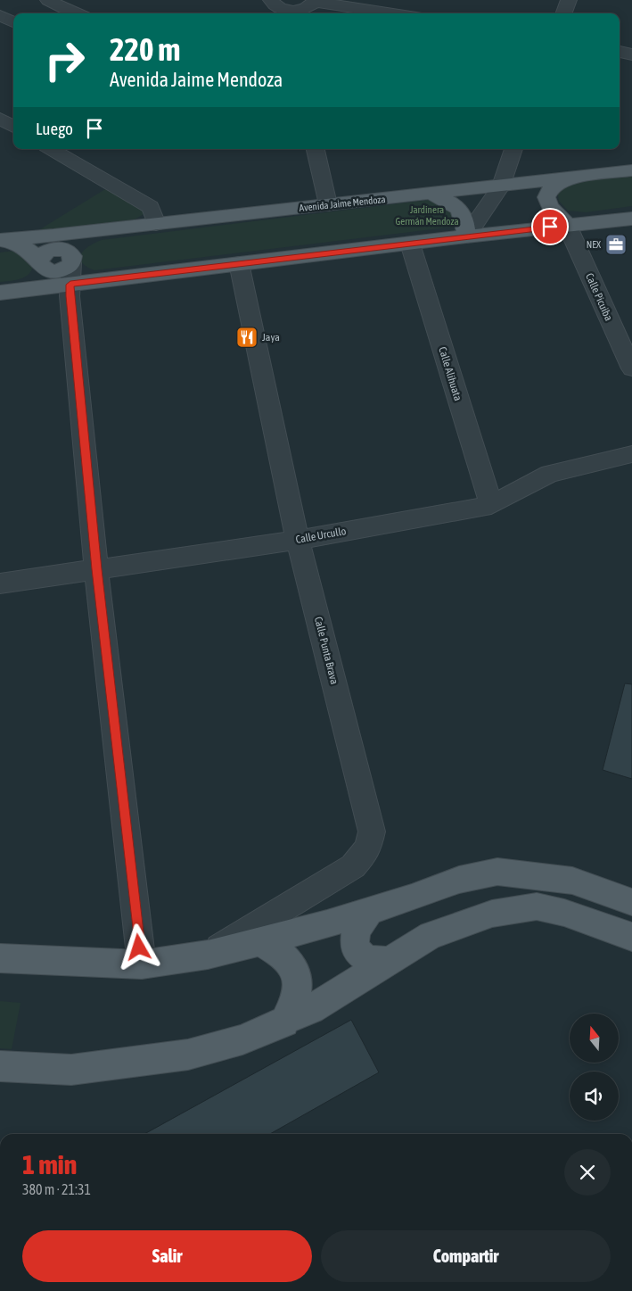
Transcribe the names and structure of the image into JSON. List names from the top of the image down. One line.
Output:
{"streets":{"main road":["Avenida Jaime Mendoza"],"street":["Calle Picuiba","Calle Alihuata","Calle Urcullo","Calle Punta Brava"]},"crossings":[["Calle Alihuata","Calle Urcullo"],["Calle Urcullo","Calle Punta Brava"]],"parks":["Jardinera Germán Mendoza"],"places":{"office":["NEX"],"restaurant":["Jaya"]},"north":"top","page":{"turn":["220 m","Avenida Jaime Mendoza"],"then":"Luego","heading":["1 min","380 m · 21:31"],"buttons":["Salir","Compartir"]}}
